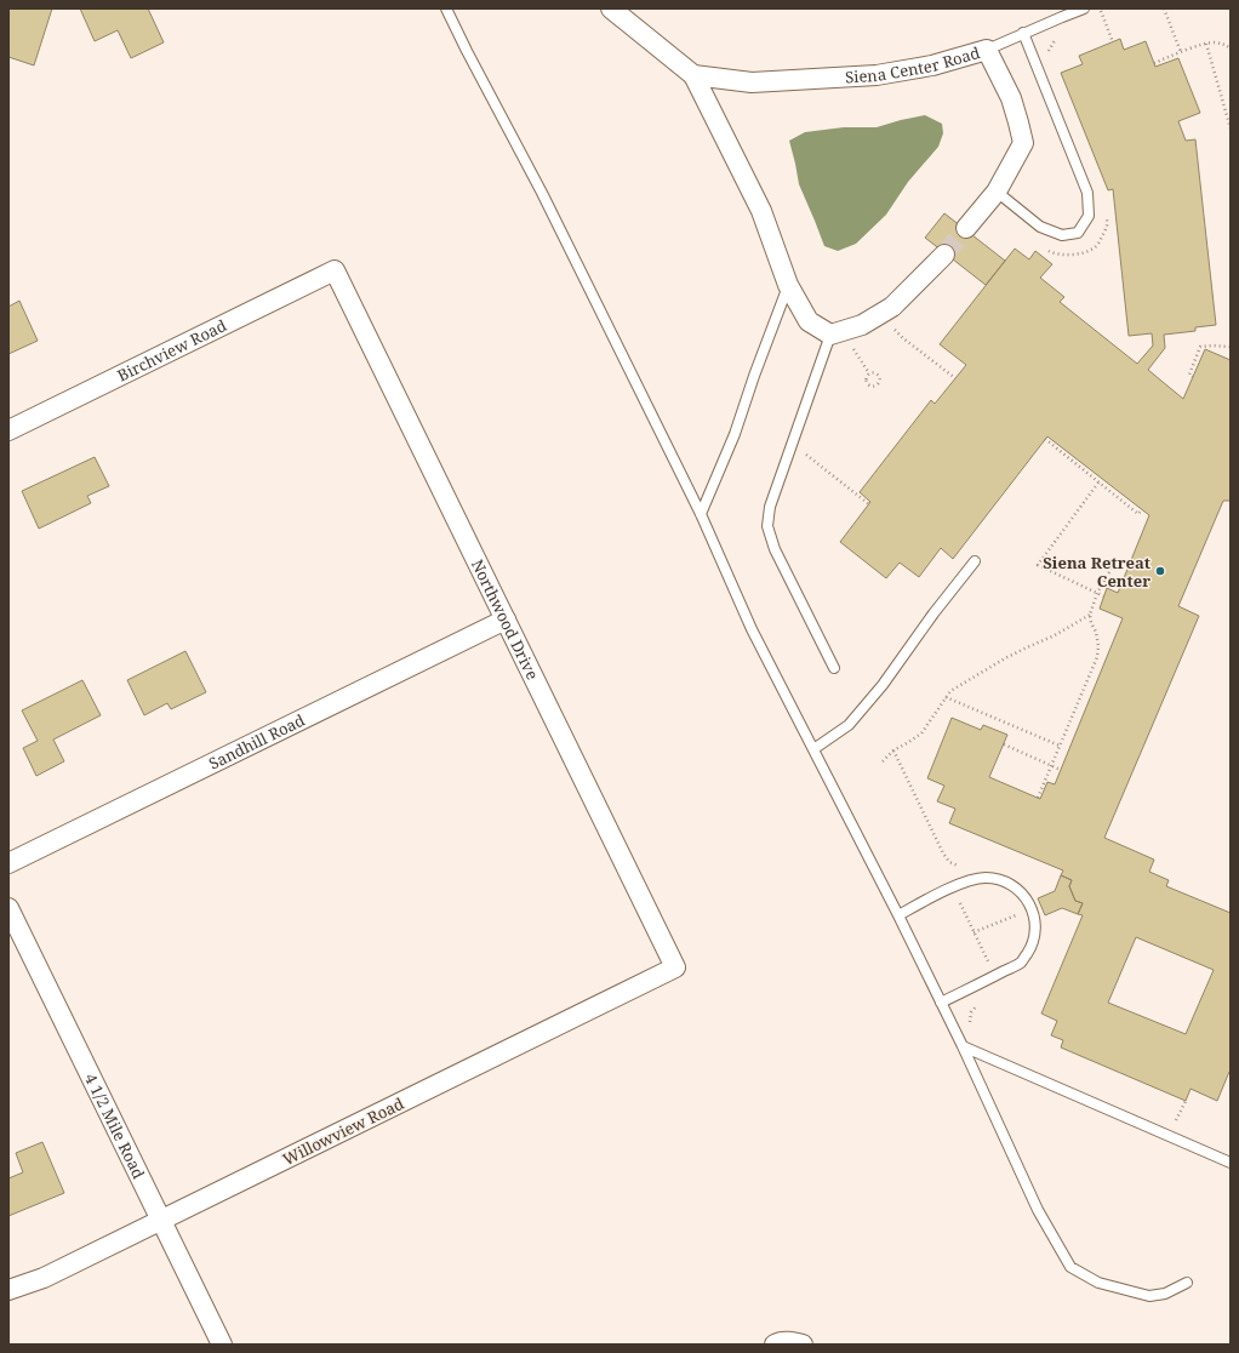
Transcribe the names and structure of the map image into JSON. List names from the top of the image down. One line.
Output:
{"streets":{"street":["Siena Center Road","Birchview Road","Northwood Drive","Sandhill Road","4 1/2 Mile Road","Willowview Road"]},"crossings":[["Birchview Road","Northwood Drive"],["Northwood Drive","Sandhill Road"],["Northwood Drive","Willowview Road"],["4 1/2 Mile Road","Willowview Road"]],"places":["Siena Retreat Center"]}
